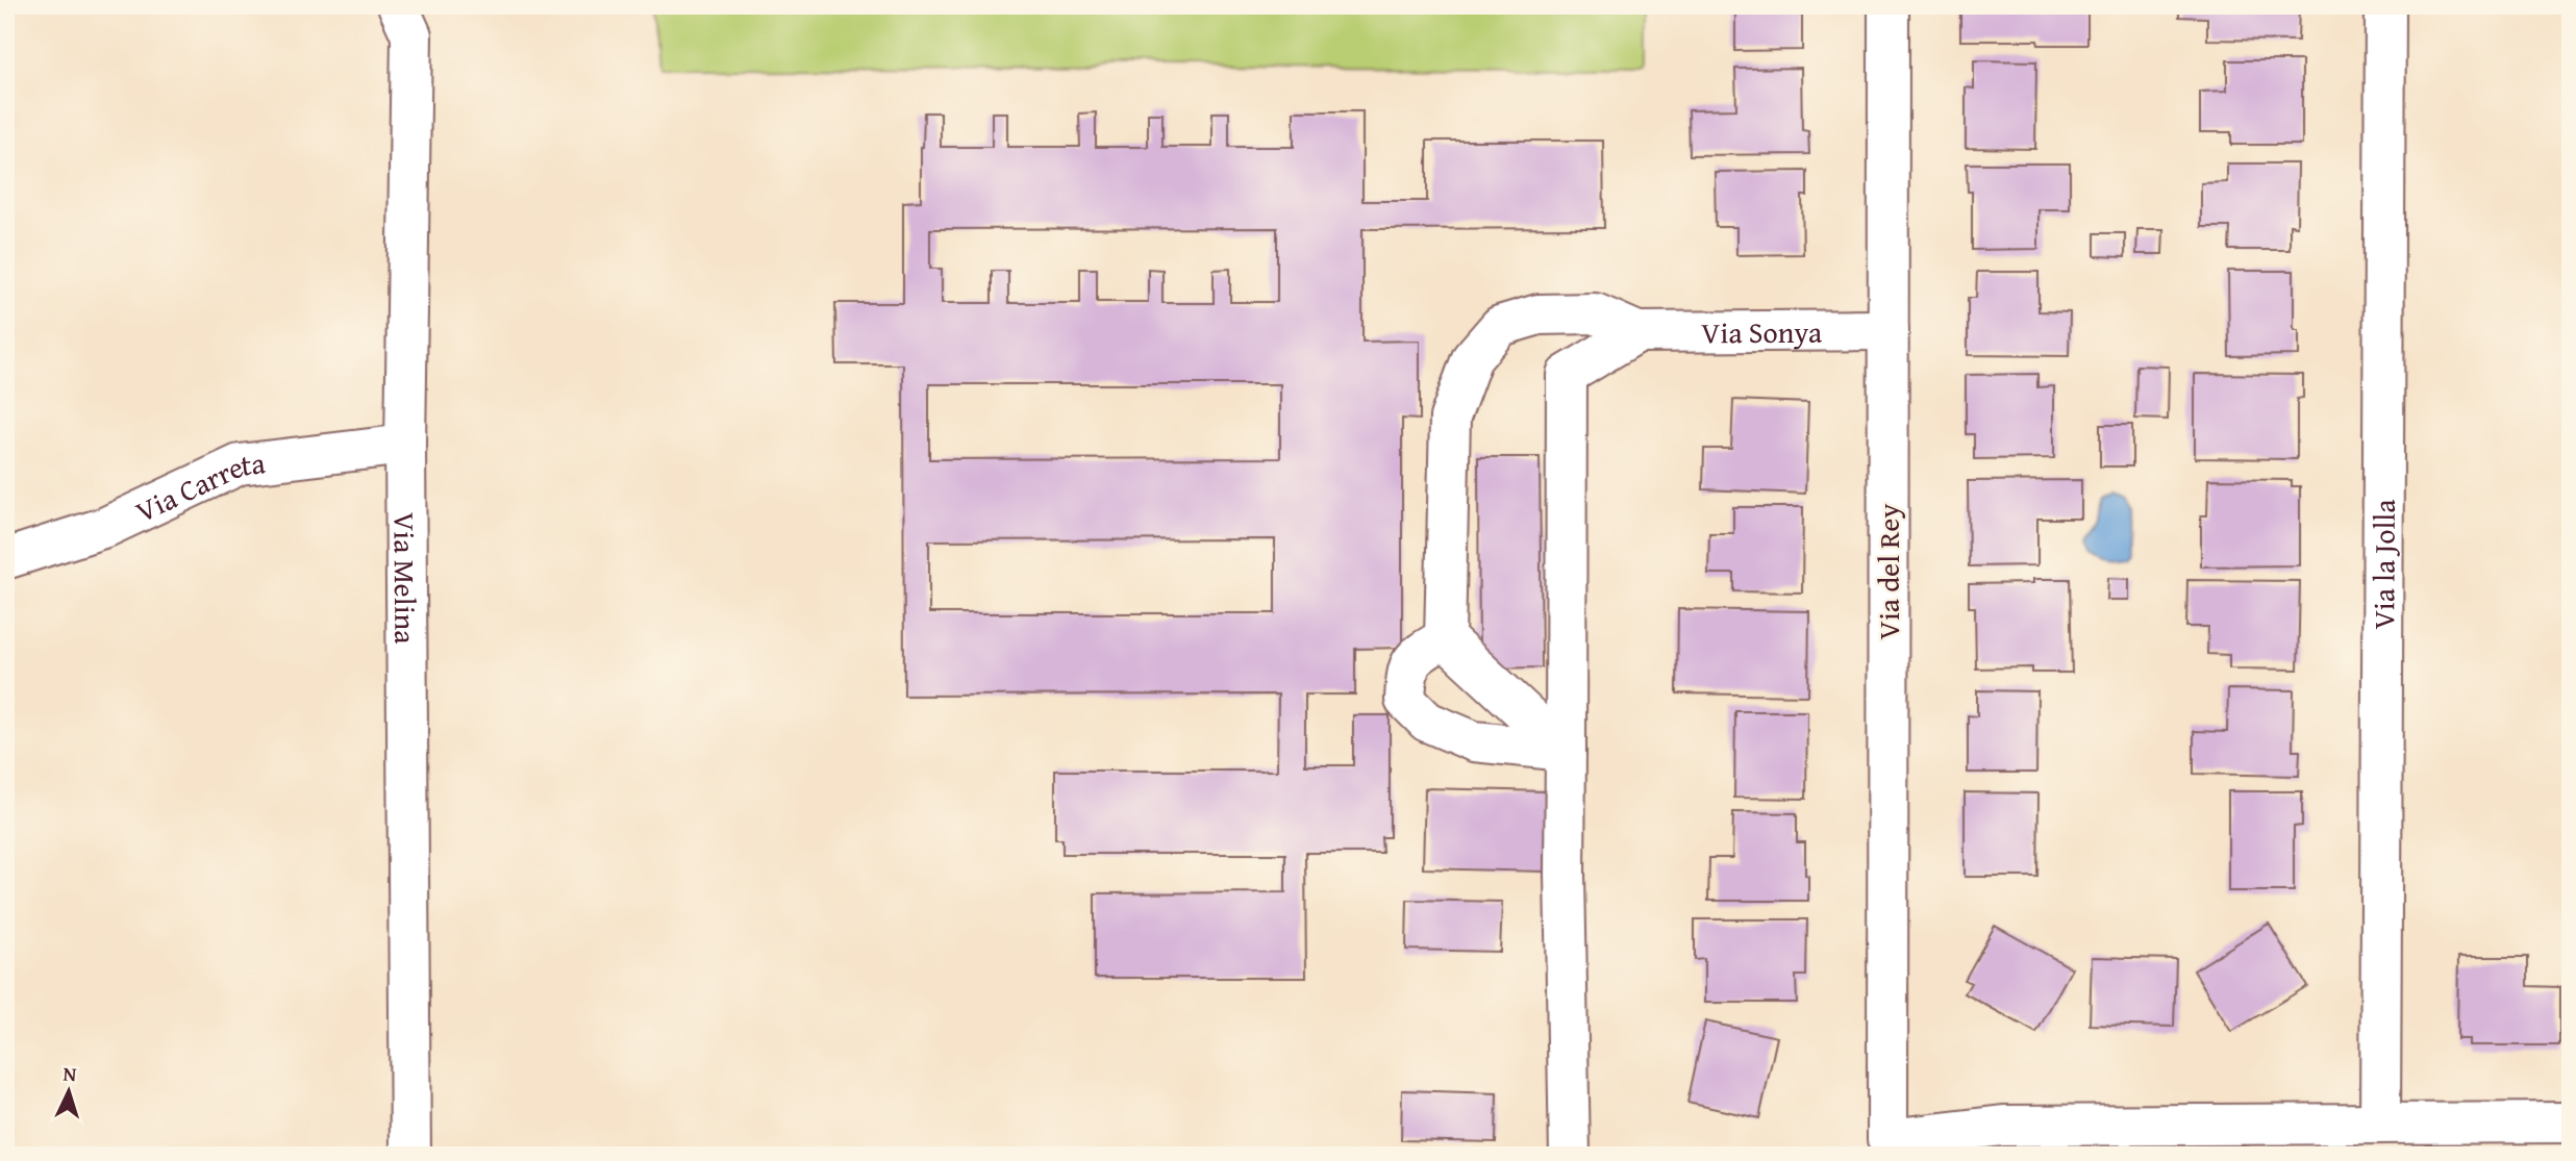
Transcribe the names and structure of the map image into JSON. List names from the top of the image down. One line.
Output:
{"streets":{"street":["Via Sonya","Via Carreta","Via la Jolla","Via del Rey","Via Melina"]},"crossings":[["Via Sonya","Via del Rey"],["Via Carreta","Via Melina"],["Via la Jolla","Via del Rey"]],"north":"top"}
